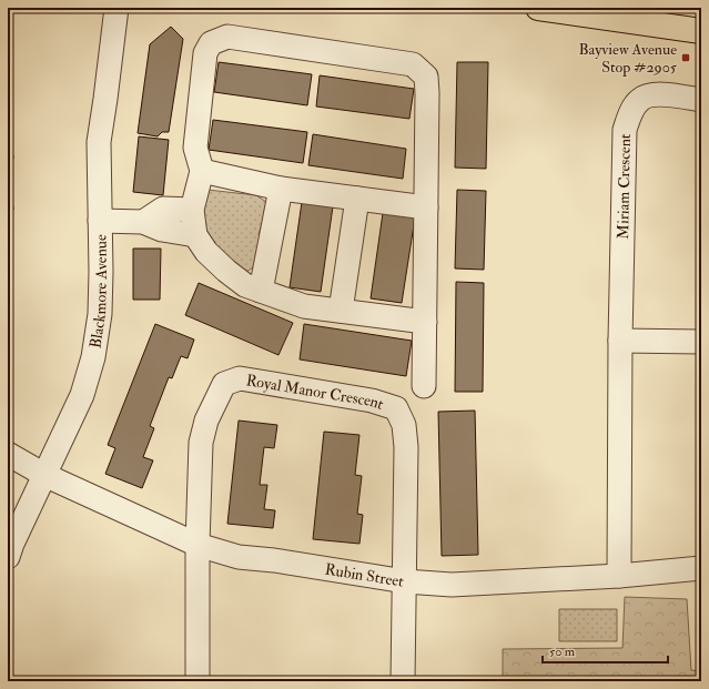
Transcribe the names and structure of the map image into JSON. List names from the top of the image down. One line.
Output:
{"streets":{"street":["Miriam Crescent","Blackmore Avenue","Royal Manor Crescent","Rubin Street"]},"crossings":[["Miriam Crescent","Rubin Street"],["Blackmore Avenue","Rubin Street"],["Royal Manor Crescent","Rubin Street"]],"places":{"transit":["Bayview Avenue Stop #2905"]},"scale_bar":"50 m"}
